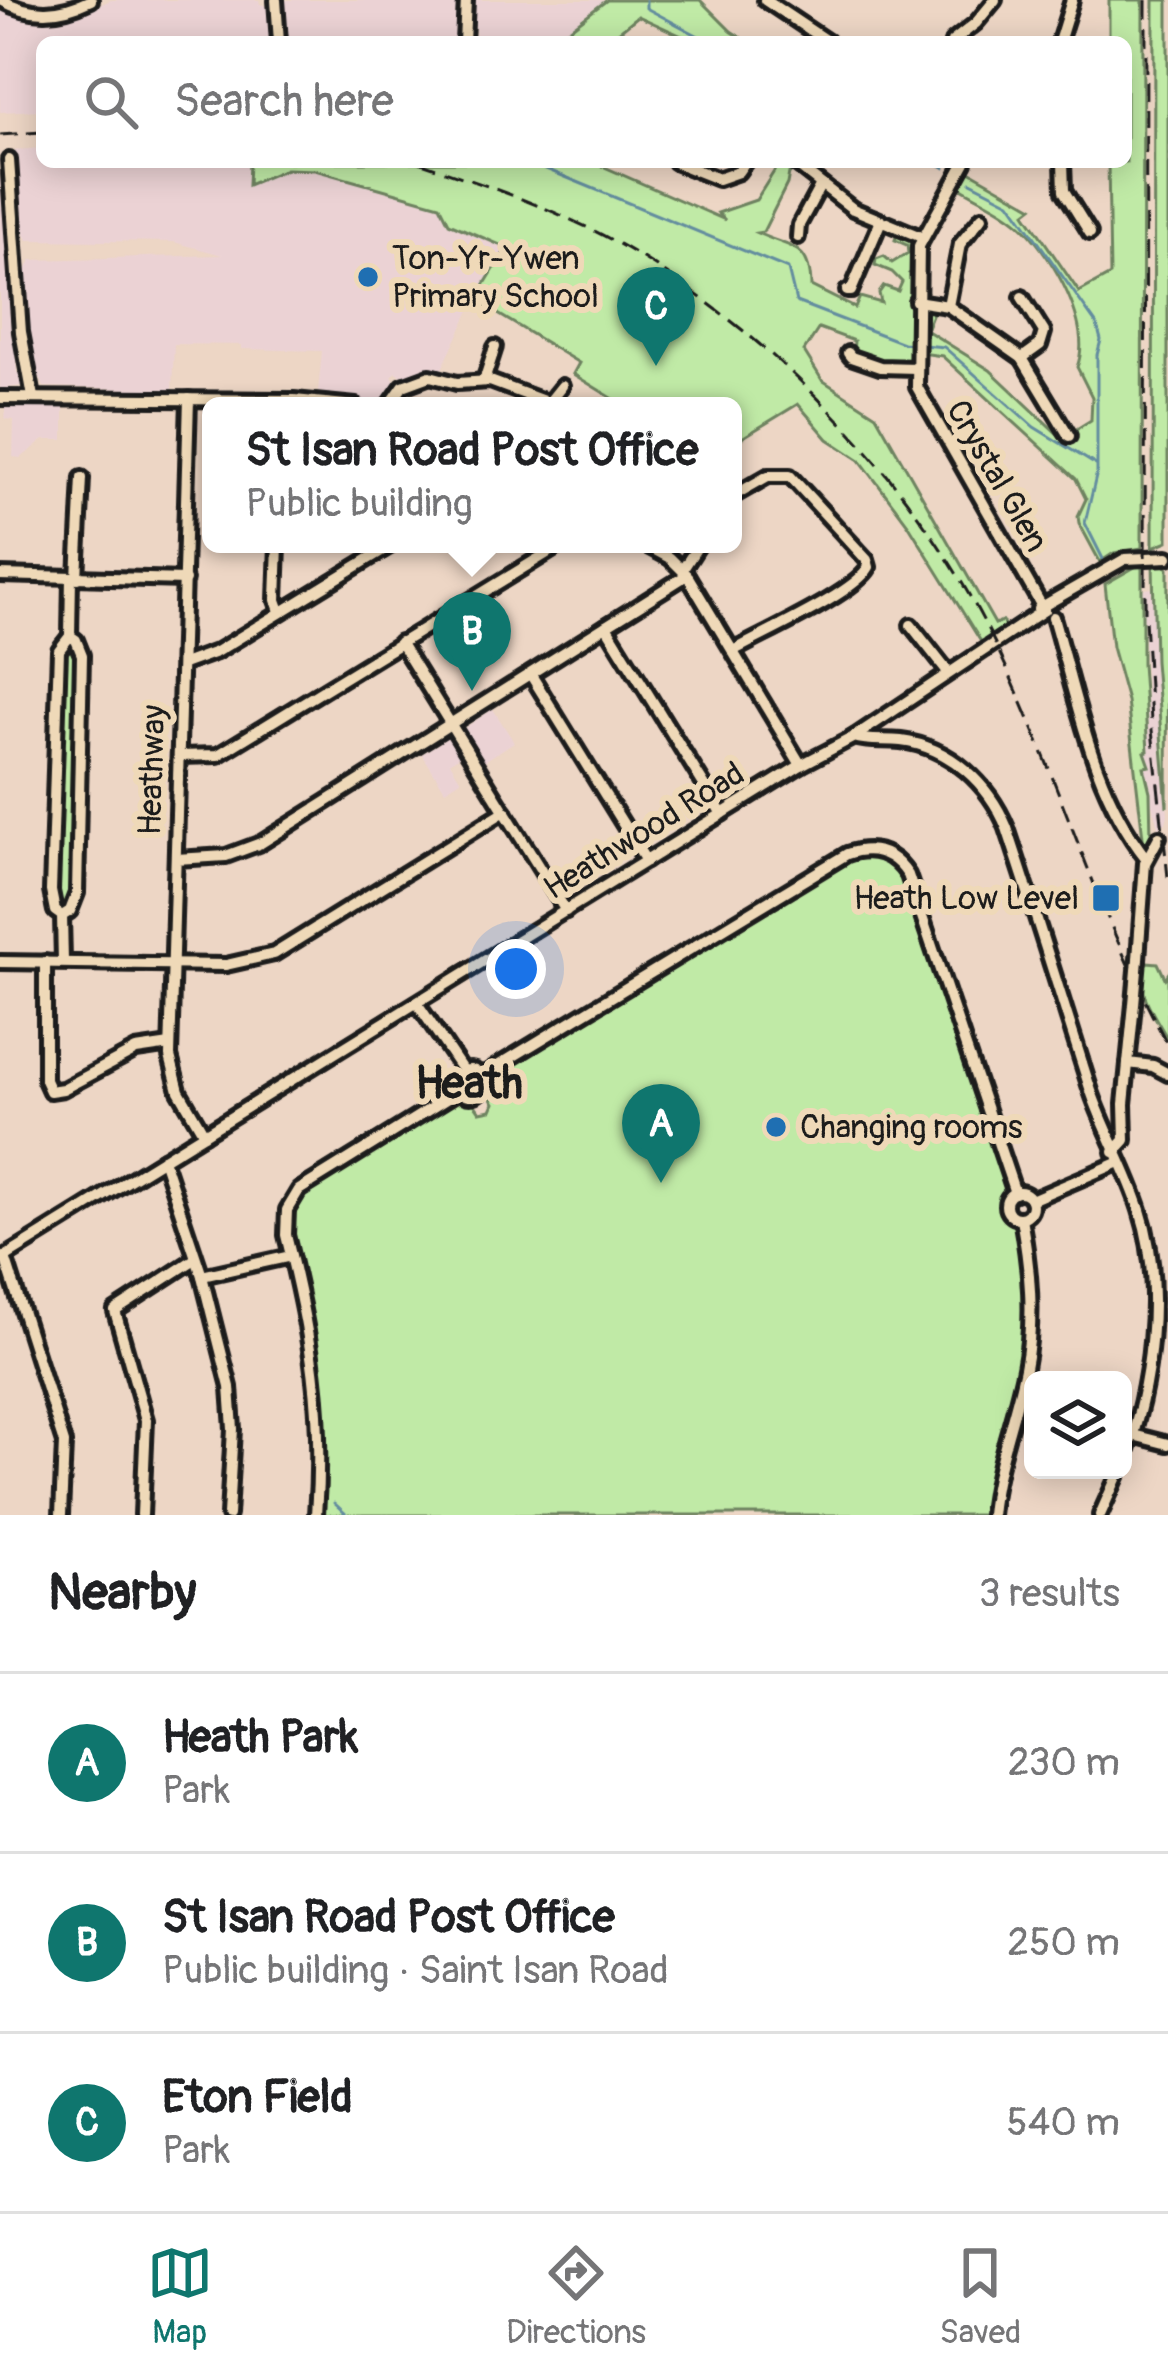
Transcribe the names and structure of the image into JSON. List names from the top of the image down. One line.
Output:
{"streets":{"street":["Crystal Glen","Heathway","Heathwood Road"]},"crossings":[["Crystal Glen","Heathwood Road"],["Heathway","Heathwood Road"]],"districts":["Heath"],"places":{"other":["Ton-Yr-Ywen Primary School","Changing rooms"],"transit":["Heath Low Level"]},"page":{"search":"Search here","pins":["C","B","A"],"popup":["St Isan Road Post Office","Public building"],"heading":["Nearby","3 results"],"list":[{"mark":"A","name":"Heath Park","note":"Park","value":"230 m"},{"mark":"B","name":"St Isan Road Post Office","note":"Public building · Saint Isan Road","value":"250 m"},{"mark":"C","name":"Eton Field","note":"Park","value":"540 m"}],"nav":["Map","Directions","Saved"]}}
